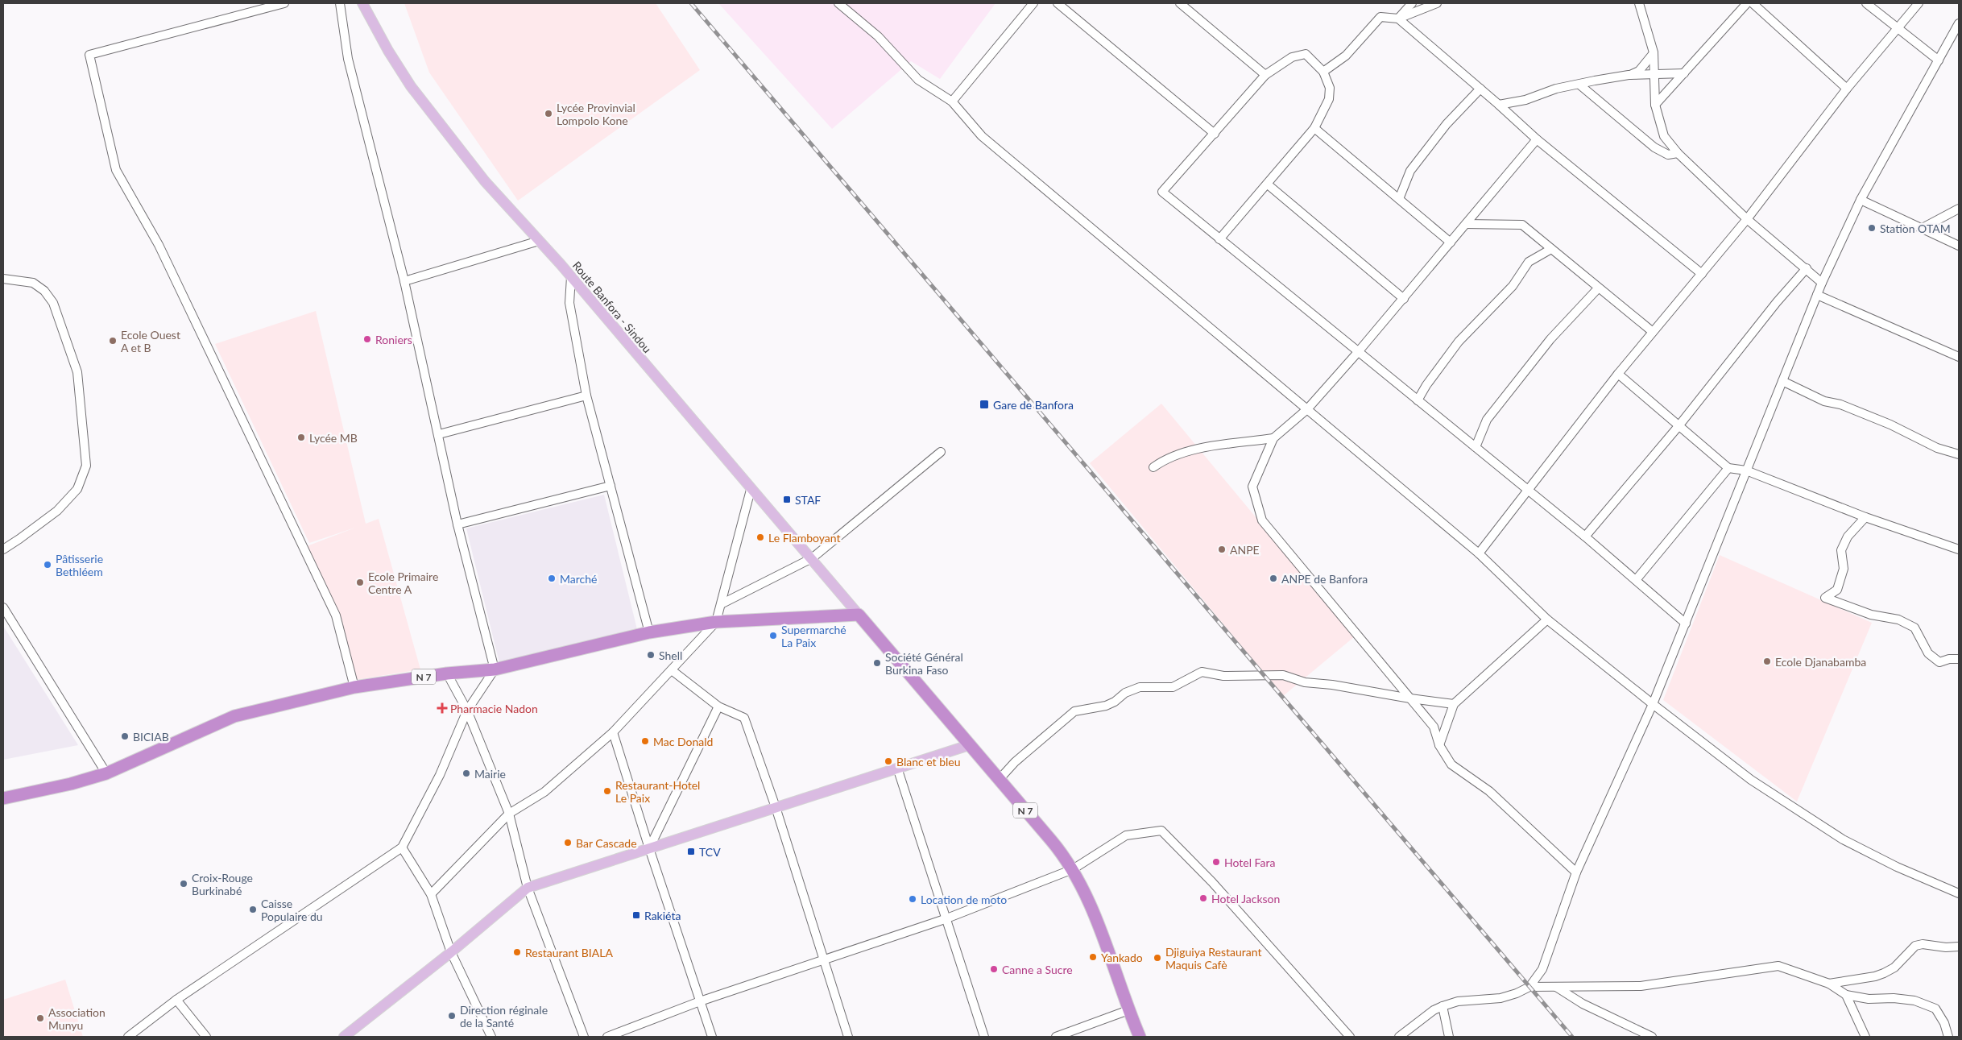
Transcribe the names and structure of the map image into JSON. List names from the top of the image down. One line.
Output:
{"streets":{"highway":["N 7"],"main road":["Route Banfora - Sindou"]},"crossings":[["Route Banfora - Sindou","N 7"]],"places":{"other":["Lycée Provinvial Lompolo Kone","Station OTAM","Roniers","Ecole Ouest A et B","Lycée MB","Le Flamboyant","ANPE","Pâtisserie Bethléem","Marché","ANPE de Banfora","Ecole Primaire Centre A","Supermarché La Paix","Shell","Ecole Djanabamba","Société Général Burkina Faso","BICIAB","Mac Donald","Blanc et bleu","Mairie","Restaurant-Hotel Le Paix","Bar Cascade","Hotel Fara","Croix-Rouge Burkinabé","Hotel Jackson","Location de moto","Caisse Populaire du","Restaurant BIALA","Yankado","Djiguiya Restaurant Maquis Cafè","Canne a Sucre","Direction réginale de la Santé","Association Munyu"],"transit":["Gare de Banfora","STAF","TCV","Rakiéta"],"health":["Pharmacie Nadon"]}}
